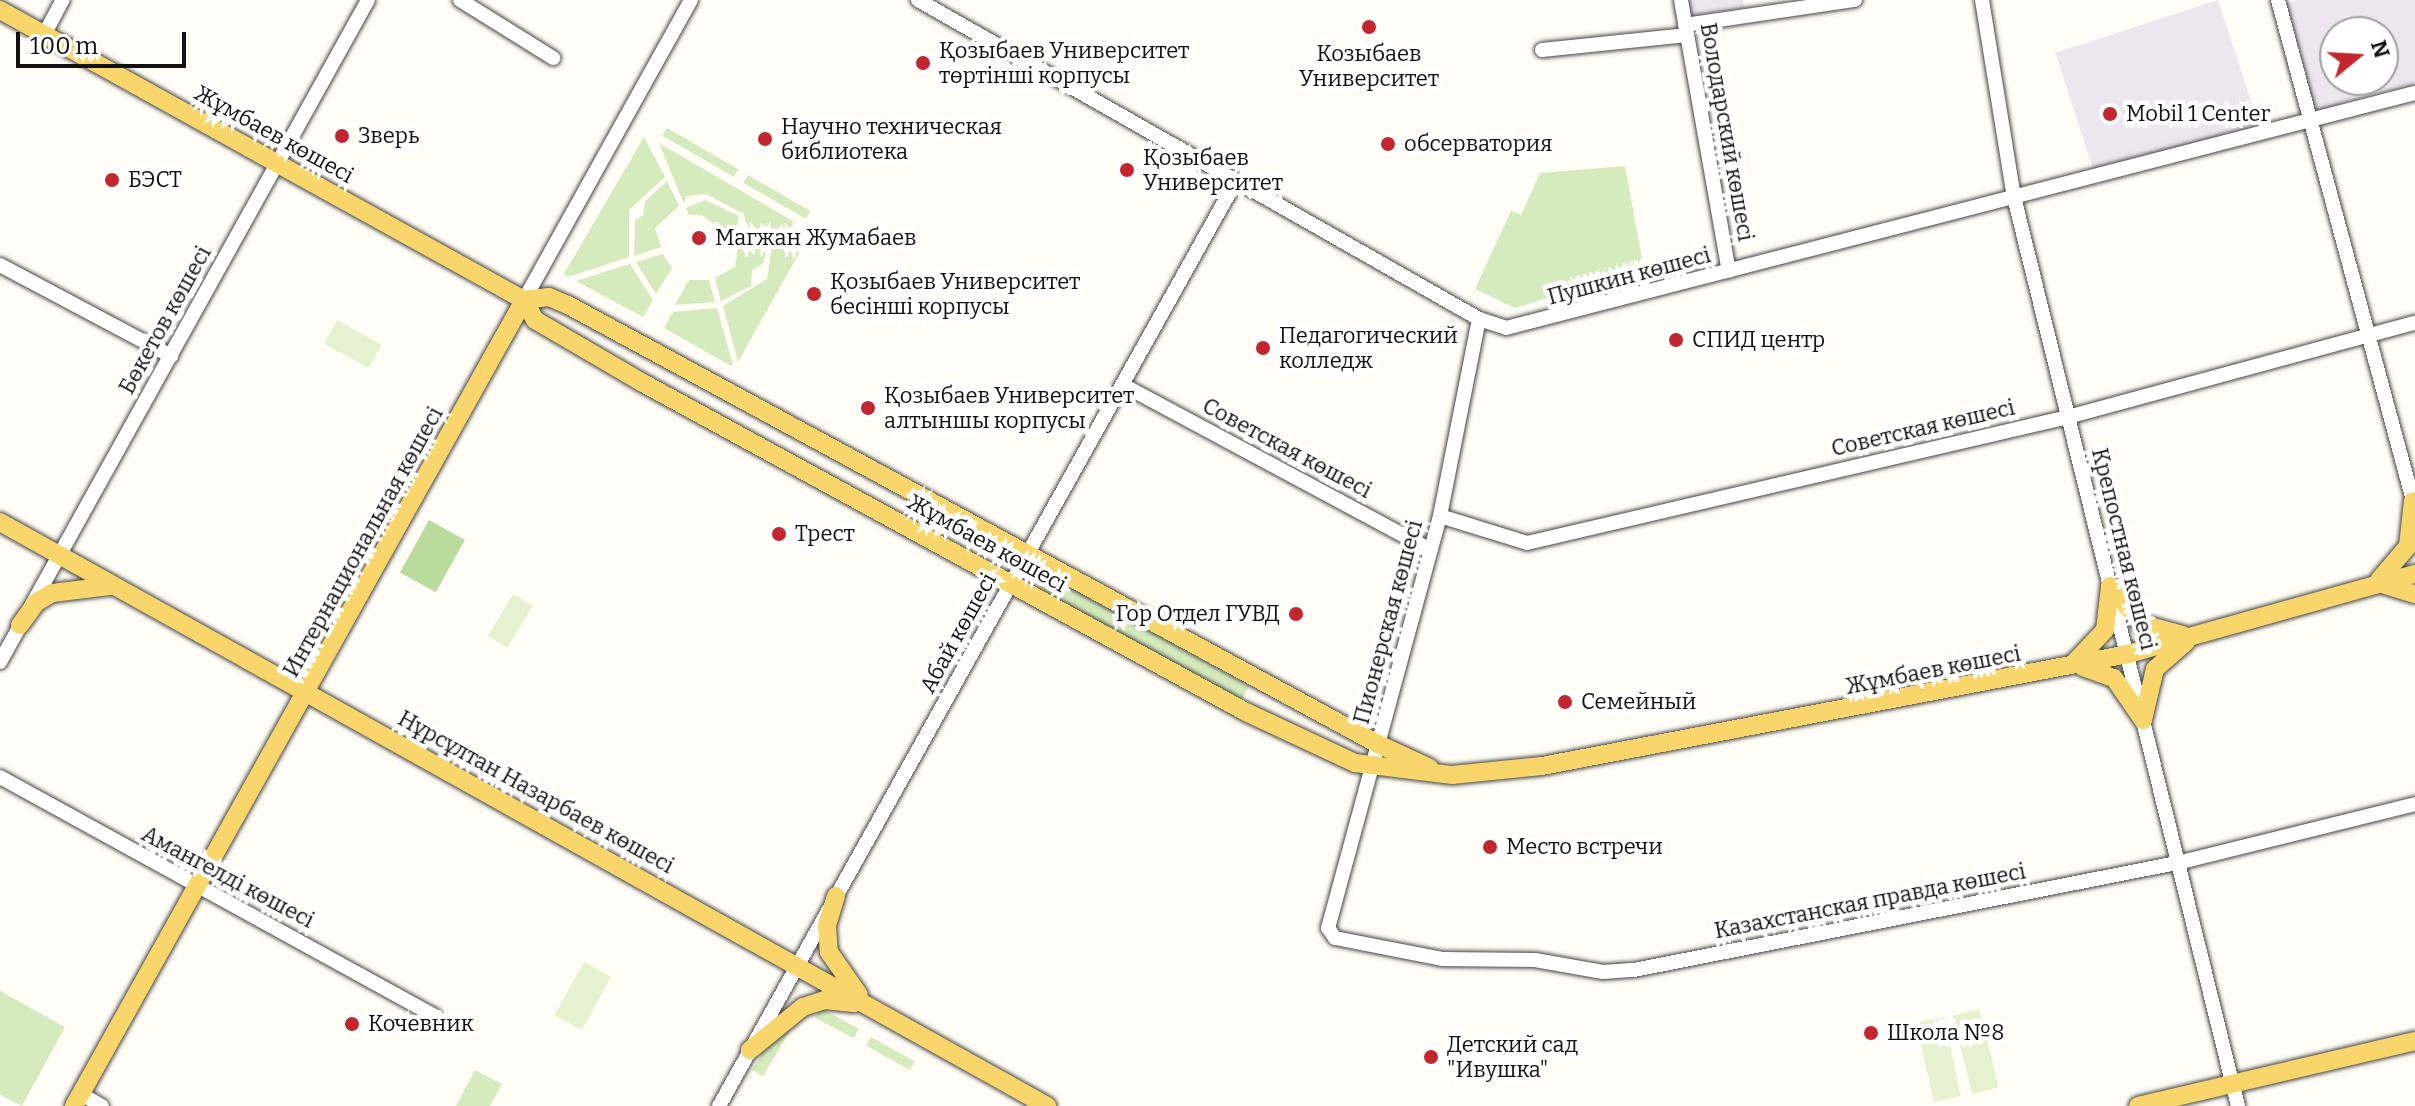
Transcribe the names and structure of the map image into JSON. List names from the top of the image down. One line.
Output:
{"streets":{"main road":["Жұмбаев көшесі","Интернациональная көшесі","Нұрсұлтан Назарбаев көшесі"],"street":["Володарский көшесі","Пушкин көшесі","Бөкетов көшесі","Советская көшесі","Крепостная көшесі","Пионерская көшесі","Абай көшесі","Амангелді көшесі","Казахстанская правда көшесі"]},"crossings":[["Володарский көшесі","Пушкин көшесі"],["Жұмбаев көшесі","Бөкетов көшесі"],["Жұмбаев көшесі","Интернациональная көшесі"],["Жұмбаев көшесі","Крепостная көшесі"],["Жұмбаев көшесі","Пионерская көшесі"],["Жұмбаев көшесі","Абай көшесі"],["Пушкин көшесі","Крепостная көшесі"],["Пушкин көшесі","Пионерская көшесі"],["Пушкин көшесі","Абай көшесі"],["Бөкетов көшесі","Нұрсұлтан Назарбаев көшесі"],["Советская көшесі","Крепостная көшесі"],["Советская көшесі","Пионерская көшесі"],["Советская көшесі","Абай көшесі"],["Интернациональная көшесі","Нұрсұлтан Назарбаев көшесі"],["Интернациональная көшесі","Амангелді көшесі"],["Крепостная көшесі","Казахстанская правда көшесі"],["Пионерская көшесі","Казахстанская правда көшесі"],["Абай көшесі","Нұрсұлтан Назарбаев көшесі"]],"places":["Козыбаев Университет","Қозыбаев Университет төртінші корпусы","Mobil 1 Center","Зверь","Научно техническая библиотека","обсерватория","Қозыбаев Университет","БЭСТ","Магжан Жумабаев","Қозыбаев Университет бесінші корпусы","СПИД центр","Педагогический колледж","Қозыбаев Университет алтыншы корпусы","Трест","Гор Отдел ГУВД","Семейный","Место встречи","Кочевник","Школа №8","Детский сад \"Ивушка\""],"scale_bar":"100 m","north":"right"}
